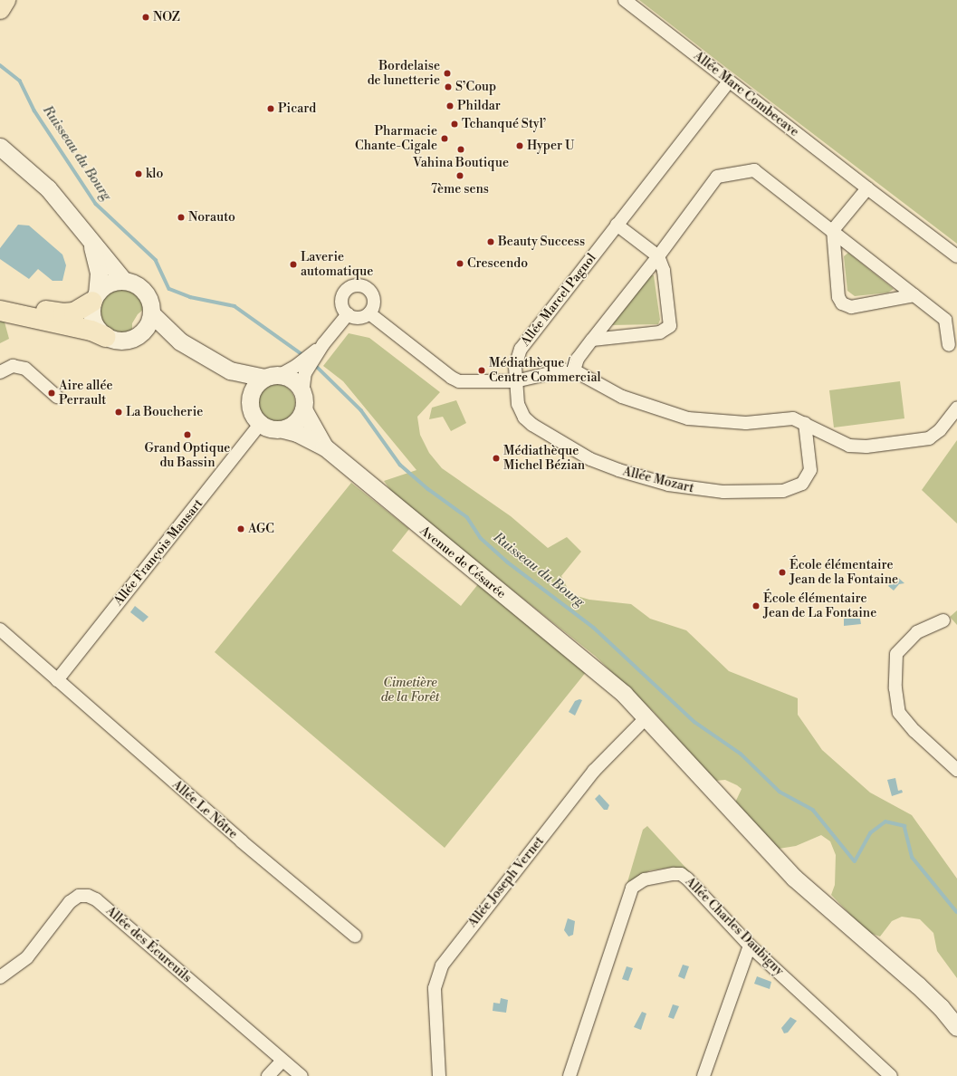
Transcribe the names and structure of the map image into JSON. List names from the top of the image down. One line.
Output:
{"streets":{"street":["Allée Marc Combecave","Allée Marcel Pagnol","Allée Mozart","Allée François Mansart","Avenue de Césarée","Allée Le Nôtre","Allée Joseph Vernet","Allée Charles Daubigny","Allée des Écureuils"]},"crossings":[["Allée Marc Combecave","Allée Marcel Pagnol"],["Allée Marcel Pagnol","Allée Mozart"],["Allée François Mansart","Avenue de Césarée"],["Allée François Mansart","Allée Le Nôtre"],["Avenue de Césarée","Allée Joseph Vernet"]],"water":["Ruisseau du Bourg"],"parks":["Cimetière de la Forêt"],"places":["NOZ","Bordelaise de lunetterie","S’Coup","Phildar","Picard","Tchanqué Styl’","Pharmacie Chante-Cigale","Hyper U","Vahina Boutique","klo","7ème sens","Norauto","Beauty Success","Crescendo","Laverie automatique","Médiathèque / Centre Commercial","Aire allée Perrault","La Boucherie","Grand Optique du Bassin","Médiathèque Michel Bézian","AGC","École élémentaire Jean de la Fontaine","École élémentaire Jean de La Fontaine"]}
